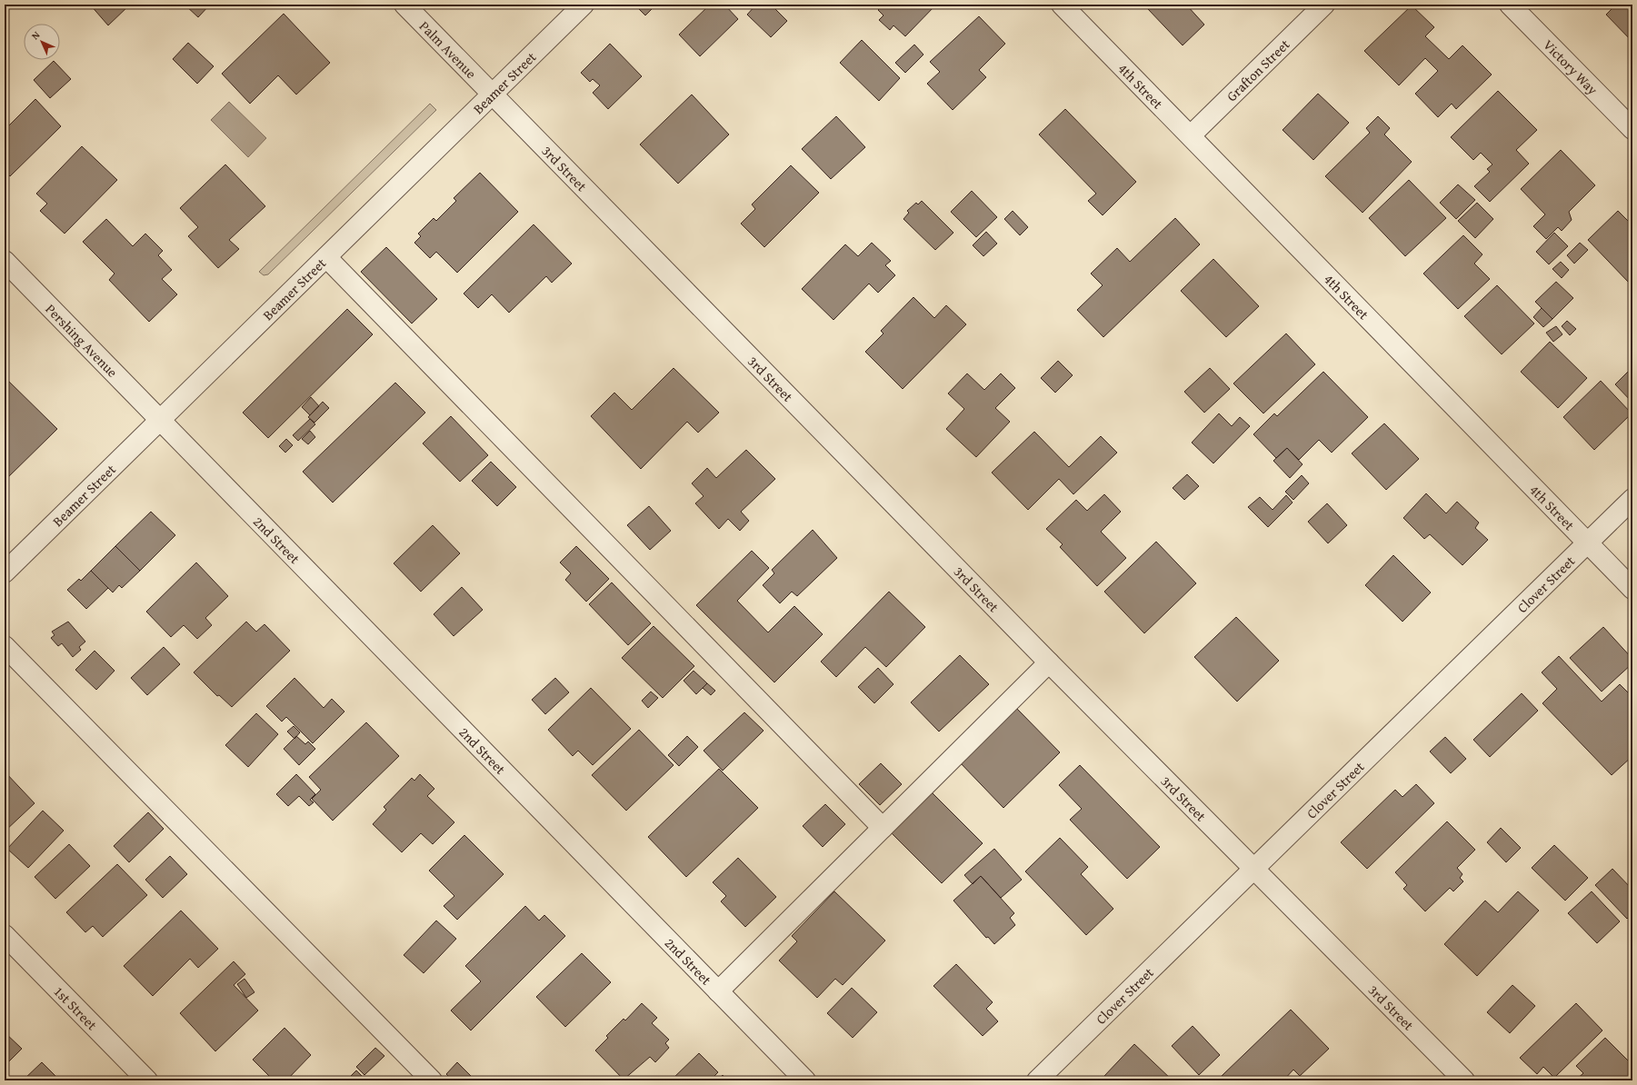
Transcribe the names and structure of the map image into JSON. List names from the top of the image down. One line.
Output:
{"streets":{"street":["Palm Avenue","Victory Way","Grafton Street","Beamer Street","4th Street","3rd Street","Pershing Avenue","2nd Street","Clover Street","1st Street"]},"crossings":[["Palm Avenue","Beamer Street"],["Palm Avenue","3rd Street"],["Grafton Street","4th Street"],["Beamer Street","3rd Street"],["Beamer Street","Pershing Avenue"],["Beamer Street","2nd Street"],["4th Street","Clover Street"],["3rd Street","Clover Street"],["Pershing Avenue","2nd Street"]],"north":"top left"}
